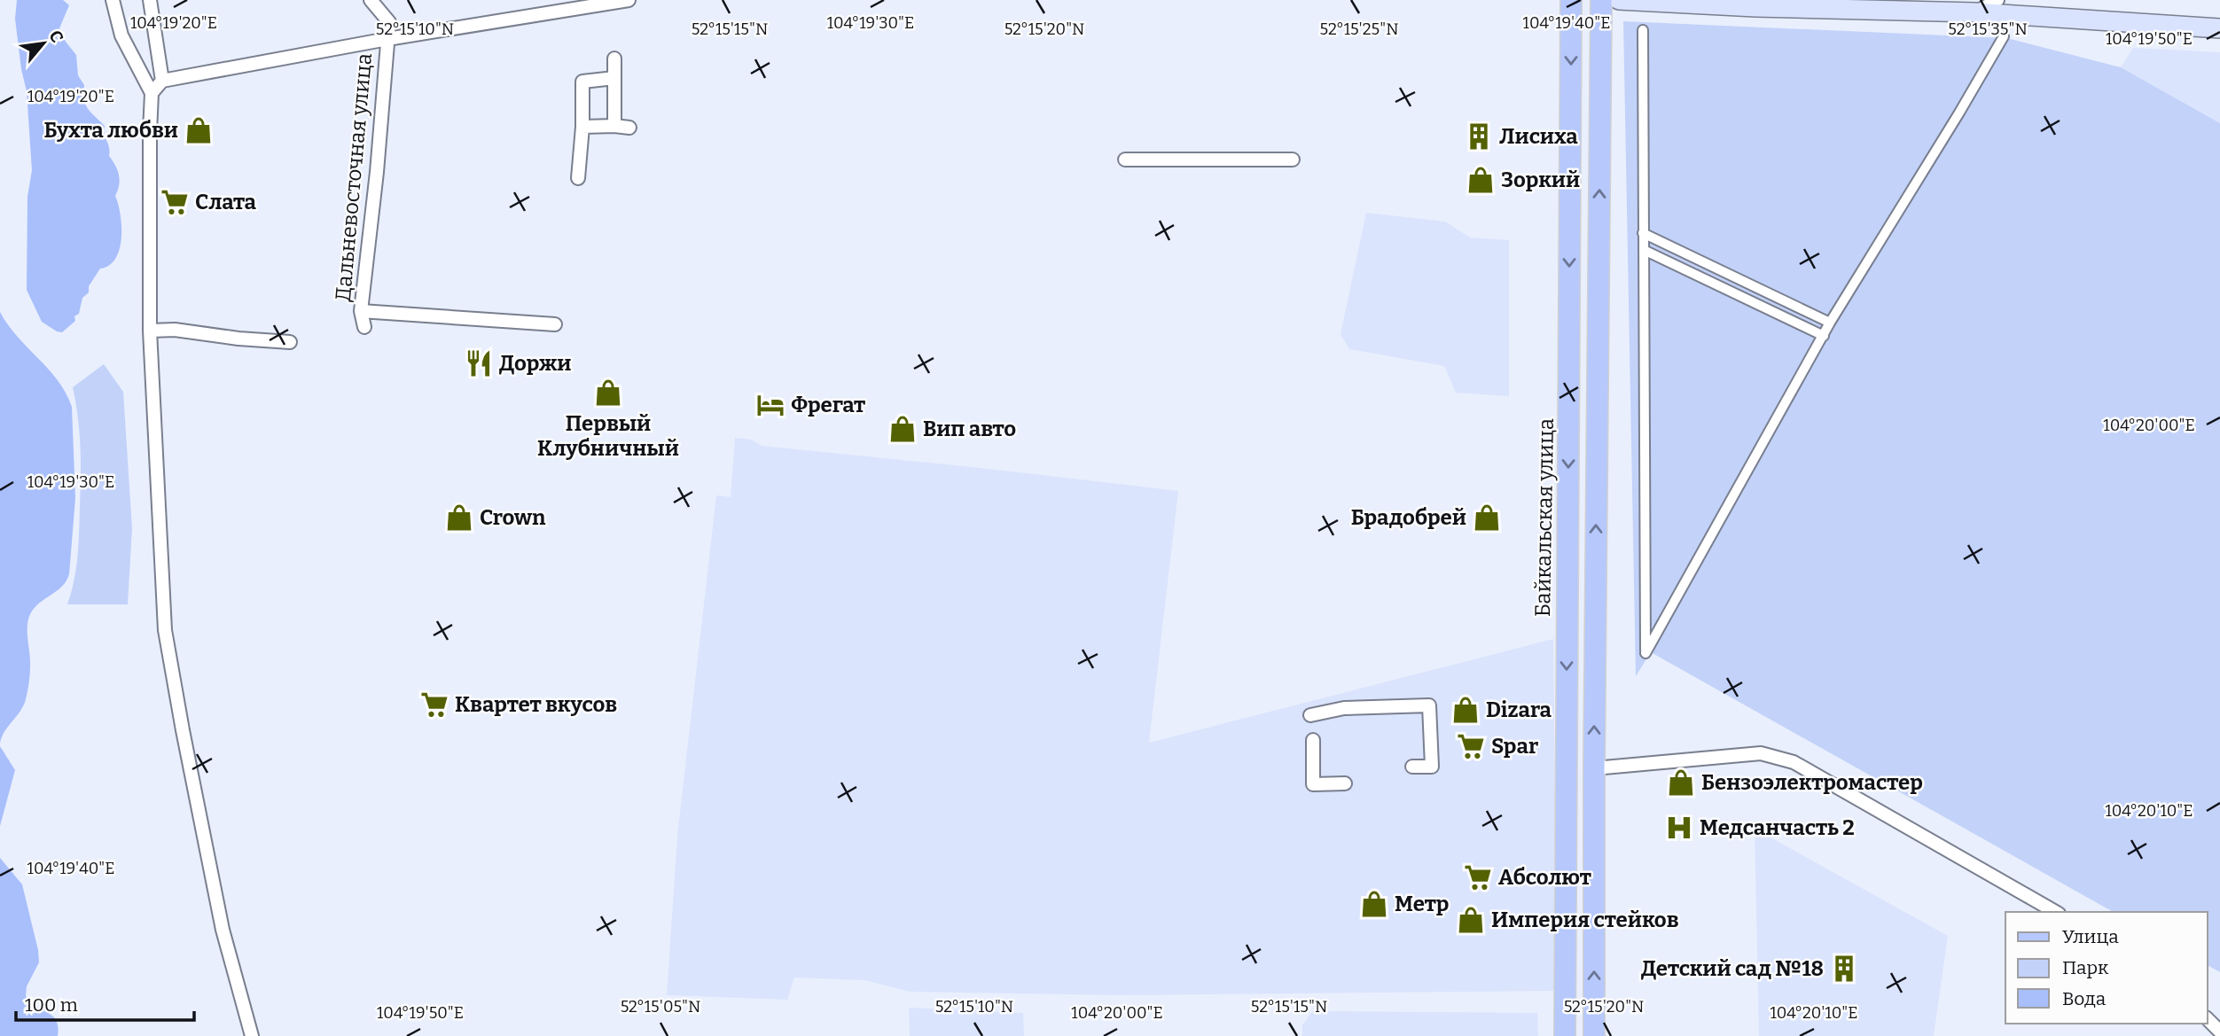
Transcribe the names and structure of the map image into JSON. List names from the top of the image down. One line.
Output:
{"streets":{"main road":["Байкальская улица"],"street":["Дальневосточная улица"]},"places":{"shop":["Бухта любви","Зоркий","Первый Клубничный","Вип авто","Crown","Брадобрей","Dizara","Бензоэлектромастер","Метр","Империя стейков"],"building":["Лисиха","Детский сад №18"],"supermarket":["Слата","Квартет вкусов","Spar","Абсолют"],"restaurant":["Доржи"],"hotel":["Фрегат"],"hospital":["Медсанчасть 2"]},"legend":["Улица","Парк","Вода"],"scale_bar":"100 m","north":"top right","coordinates":["104°19'20\"E","104°19'30\"E","104°19'40\"E","52°15'10\"N","52°15'15\"N","52°15'20\"N","52°15'25\"N","52°15'35\"N","104°19'50\"E","104°20'00\"E","104°20'10\"E","52°15'05\"N"]}
